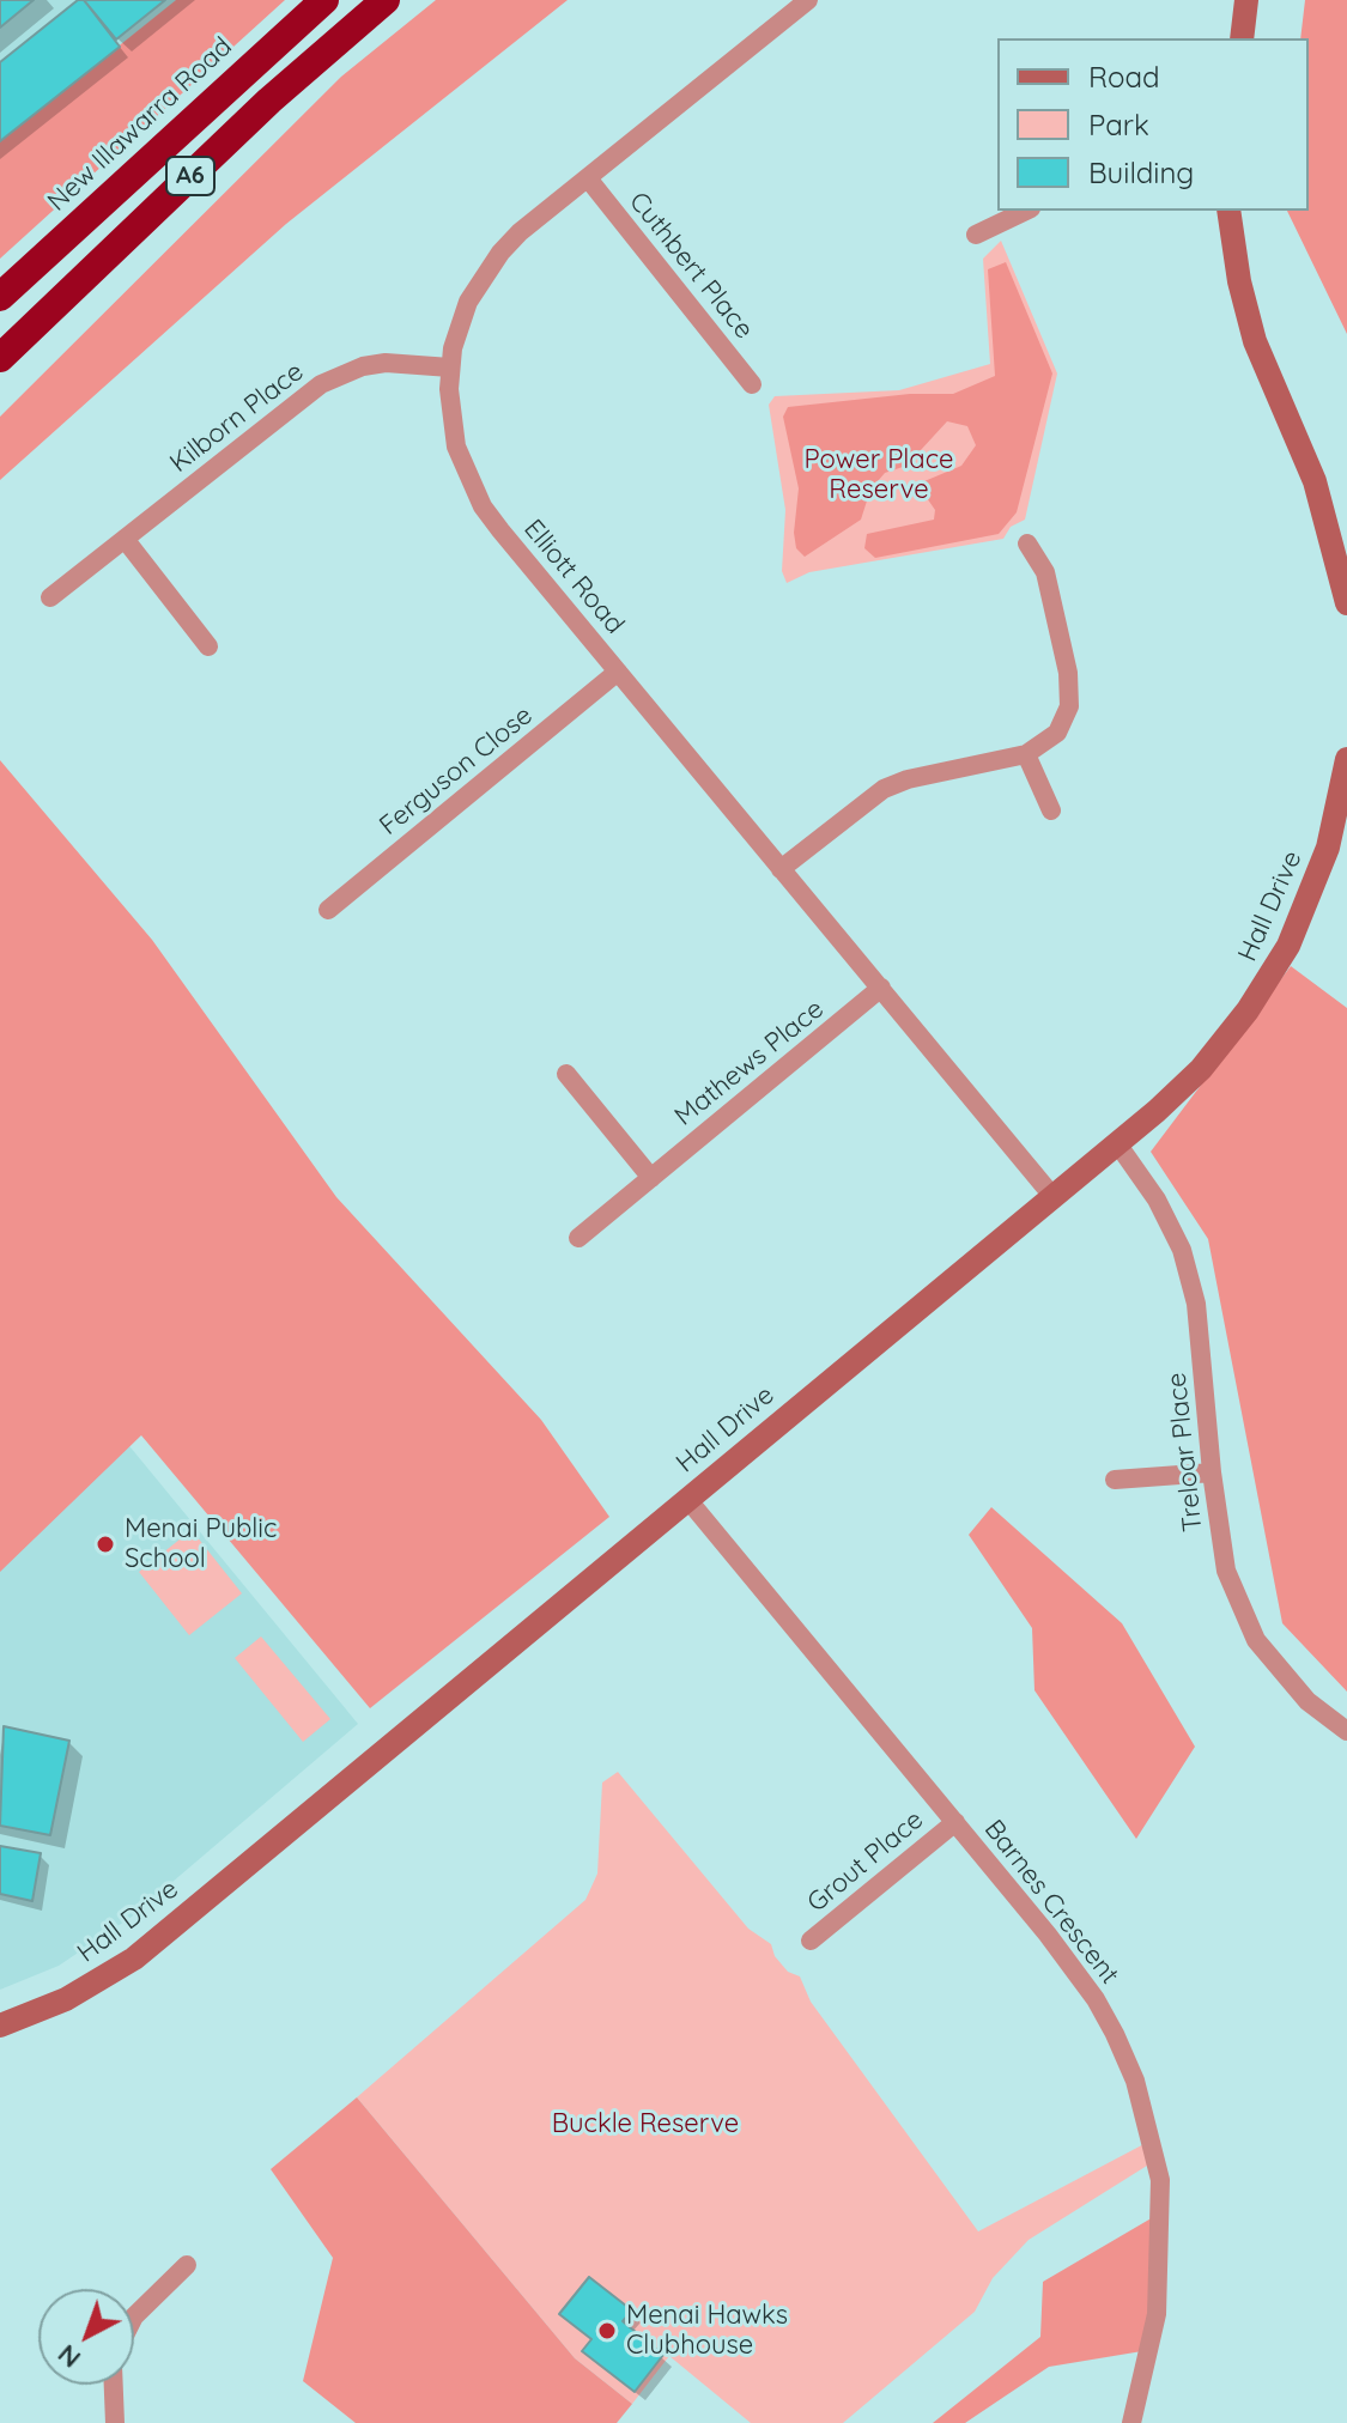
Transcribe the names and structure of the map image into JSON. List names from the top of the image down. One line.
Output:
{"streets":{"highway":["New Illawarra Road","A6"],"street":["Cuthbert Place","Kilborn Place","Elliott Road","Ferguson Close","Hall Drive","Mathews Place","Treloar Place","Grout Place","Barnes Crescent"]},"crossings":[["Cuthbert Place","Elliott Road"],["Kilborn Place","Elliott Road"],["Elliott Road","Ferguson Close"],["Elliott Road","Hall Drive"],["Elliott Road","Mathews Place"],["Hall Drive","Treloar Place"],["Hall Drive","Barnes Crescent"],["Grout Place","Barnes Crescent"]],"parks":["Power Place Reserve","Buckle Reserve"],"places":["Menai Public School","Menai Hawks Clubhouse"],"legend":["Road","Park","Building"],"north":"bottom left"}
